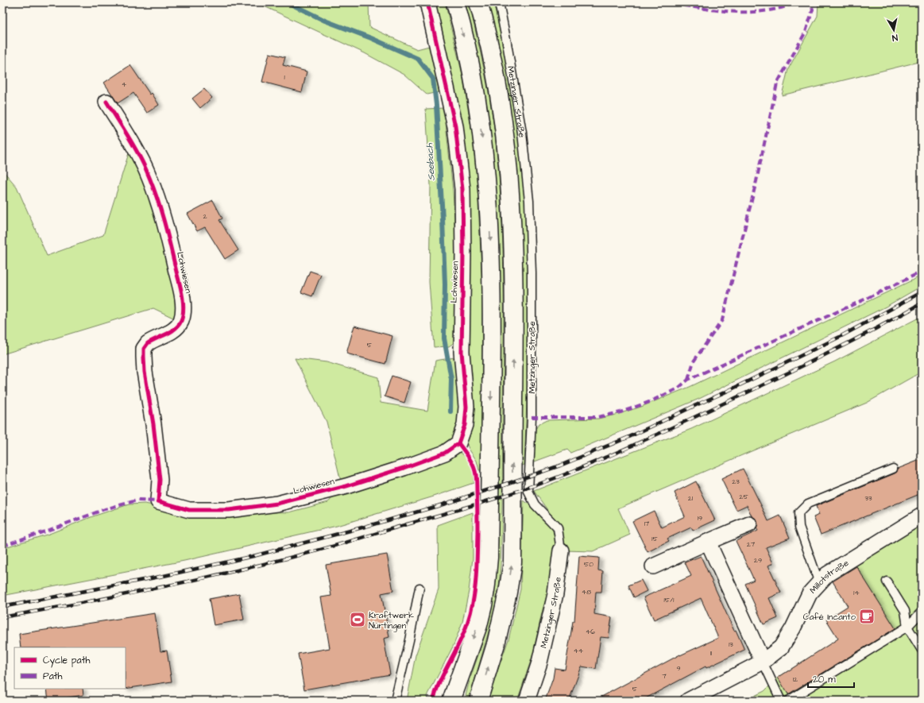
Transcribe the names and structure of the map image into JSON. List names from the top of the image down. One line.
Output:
{"streets":{"main road":["Metzinger Straße"],"street":["Lohwiesen","Millotstraße"]},"water":["Seebach"],"places":{"cafe":["Café Incanto"],"sports":["Kraftwerk Nürtingen"]},"house_numbers":["1","4","2","5","23","25","21","33","19","17","15","27","29","50","48","14","15/1","46","13","44","11","9","7","12","5"],"legend":["Cycle path","Path"],"scale_bar":"20 m","north":"bottom"}
